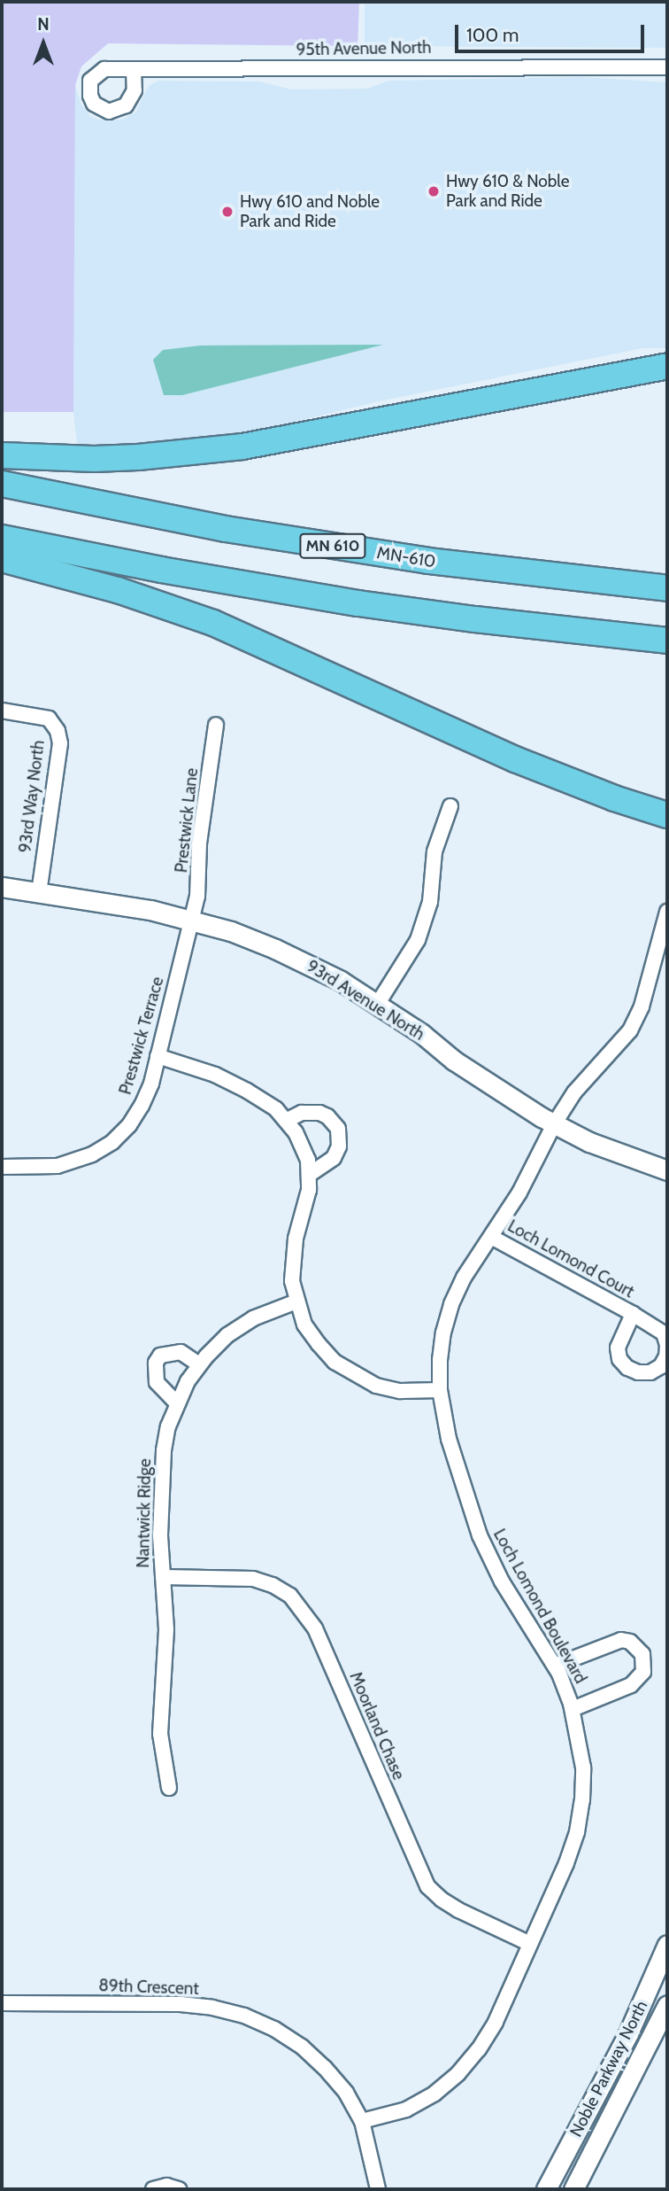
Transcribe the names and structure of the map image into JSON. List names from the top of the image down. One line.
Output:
{"streets":{"highway":["MN 610","MN-610"],"street":["95th Avenue North","93rd Way North","Prestwick Lane","93rd Avenue North","Prestwick Terrace","Loch Lomond Court","Nantwick Ridge","Loch Lomond Boulevard","Moorland Chase","89th Crescent","Noble Parkway North"]},"crossings":[["93rd Way North","93rd Avenue North"],["Prestwick Lane","93rd Avenue North"],["Prestwick Lane","Prestwick Terrace"],["93rd Avenue North","Prestwick Terrace"],["93rd Avenue North","Loch Lomond Boulevard"],["Loch Lomond Court","Loch Lomond Boulevard"],["Nantwick Ridge","Moorland Chase"],["Loch Lomond Boulevard","Moorland Chase"],["Loch Lomond Boulevard","89th Crescent"]],"places":["Hwy 610 & Noble Park and Ride","Hwy 610 and Noble Park and Ride"],"scale_bar":"100 m","north":"top"}
